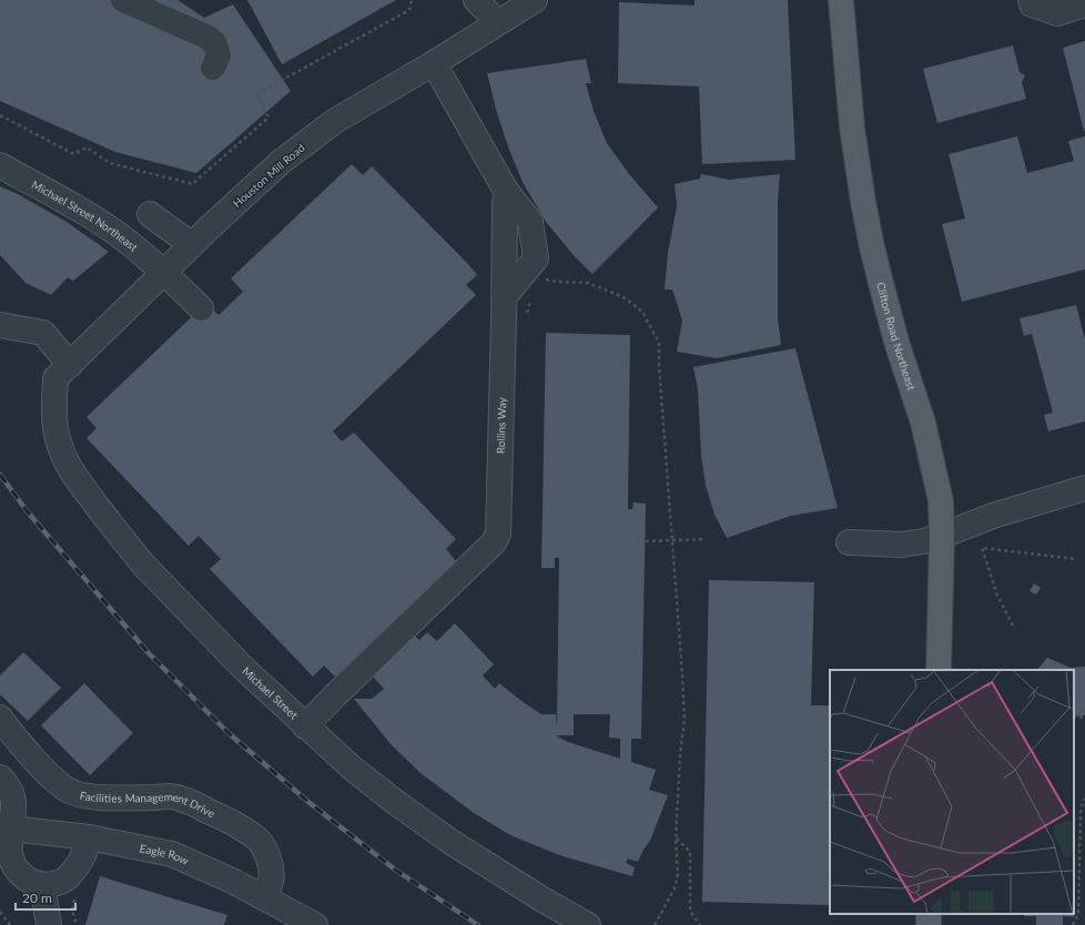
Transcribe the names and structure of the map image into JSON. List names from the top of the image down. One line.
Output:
{"streets":{"main road":["Clifton Road Northeast"],"street":["Houston Mill Road","Michael Street Northeast","Rollins Way","Michael Street","Facilities Management Drive","Eagle Row"]},"crossings":[["Houston Mill Road","Michael Street Northeast"],["Houston Mill Road","Michael Street"],["Rollins Way","Michael Street"],["Facilities Management Drive","Eagle Row"]],"scale_bar":"20 m"}
